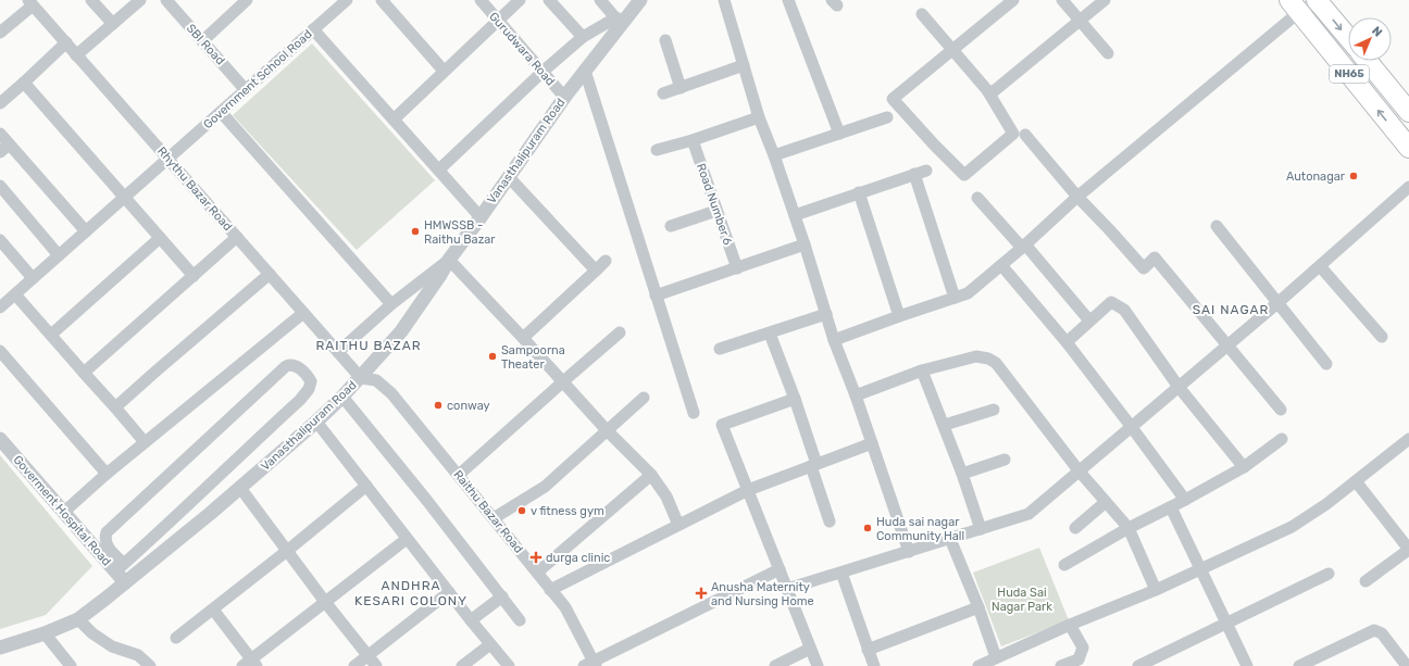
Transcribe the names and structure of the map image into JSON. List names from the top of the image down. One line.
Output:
{"streets":{"highway":["NH65"],"street":["SBI Road","Gurudwara Road","Government School Road","Vanasthalipuram Road","Rhythu Bazar Road","Road Number 6","Goverment Hospital Road","Raithu Bazar Road"]},"crossings":[["SBI Road","Government School Road"],["Gurudwara Road","Vanasthalipuram Road"],["Government School Road","Rhythu Bazar Road"],["Vanasthalipuram Road","Rhythu Bazar Road"],["Vanasthalipuram Road","Goverment Hospital Road"],["Vanasthalipuram Road","Raithu Bazar Road"],["Rhythu Bazar Road","Raithu Bazar Road"]],"districts":["SAI NAGAR","RAITHU BAZAR","ANDHRA KESARI COLONY"],"parks":["Huda Sai Nagar Park"],"places":{"other":["Autonagar","HMWSSB - Raithu Bazar","Sampoorna Theater","conway","v fitness gym","Huda sai nagar Community Hall"],"health":["durga clinic","Anusha Maternity and Nursing Home"]},"north":"top right"}
